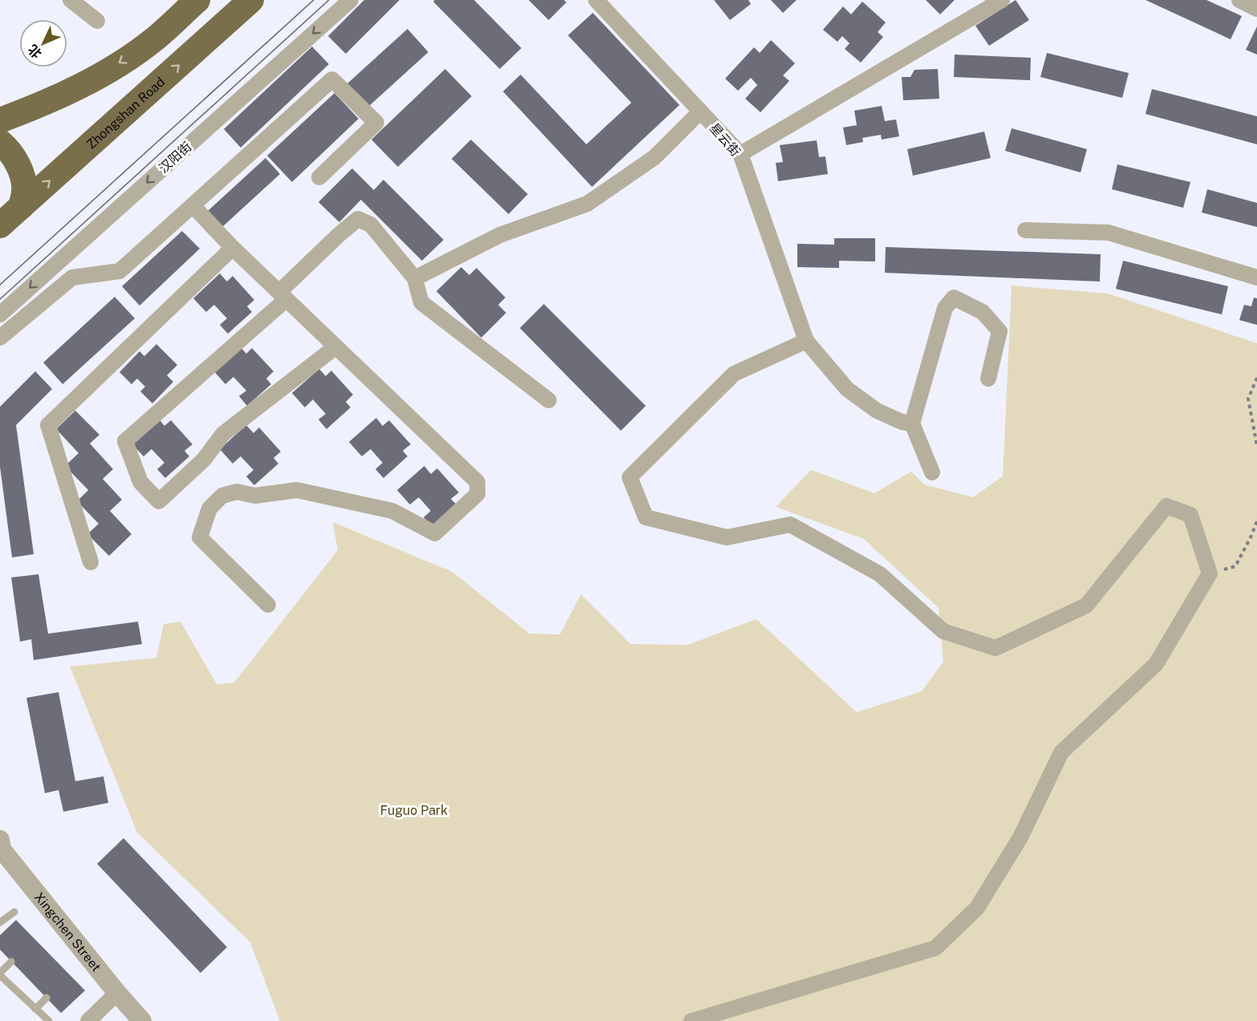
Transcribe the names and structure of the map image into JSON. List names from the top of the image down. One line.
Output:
{"streets":{"highway":["Zhongshan Road"],"street":["星云街","汉阳街","Xingchen Street"]},"parks":["Fuguo Park"],"north":"bottom left"}
